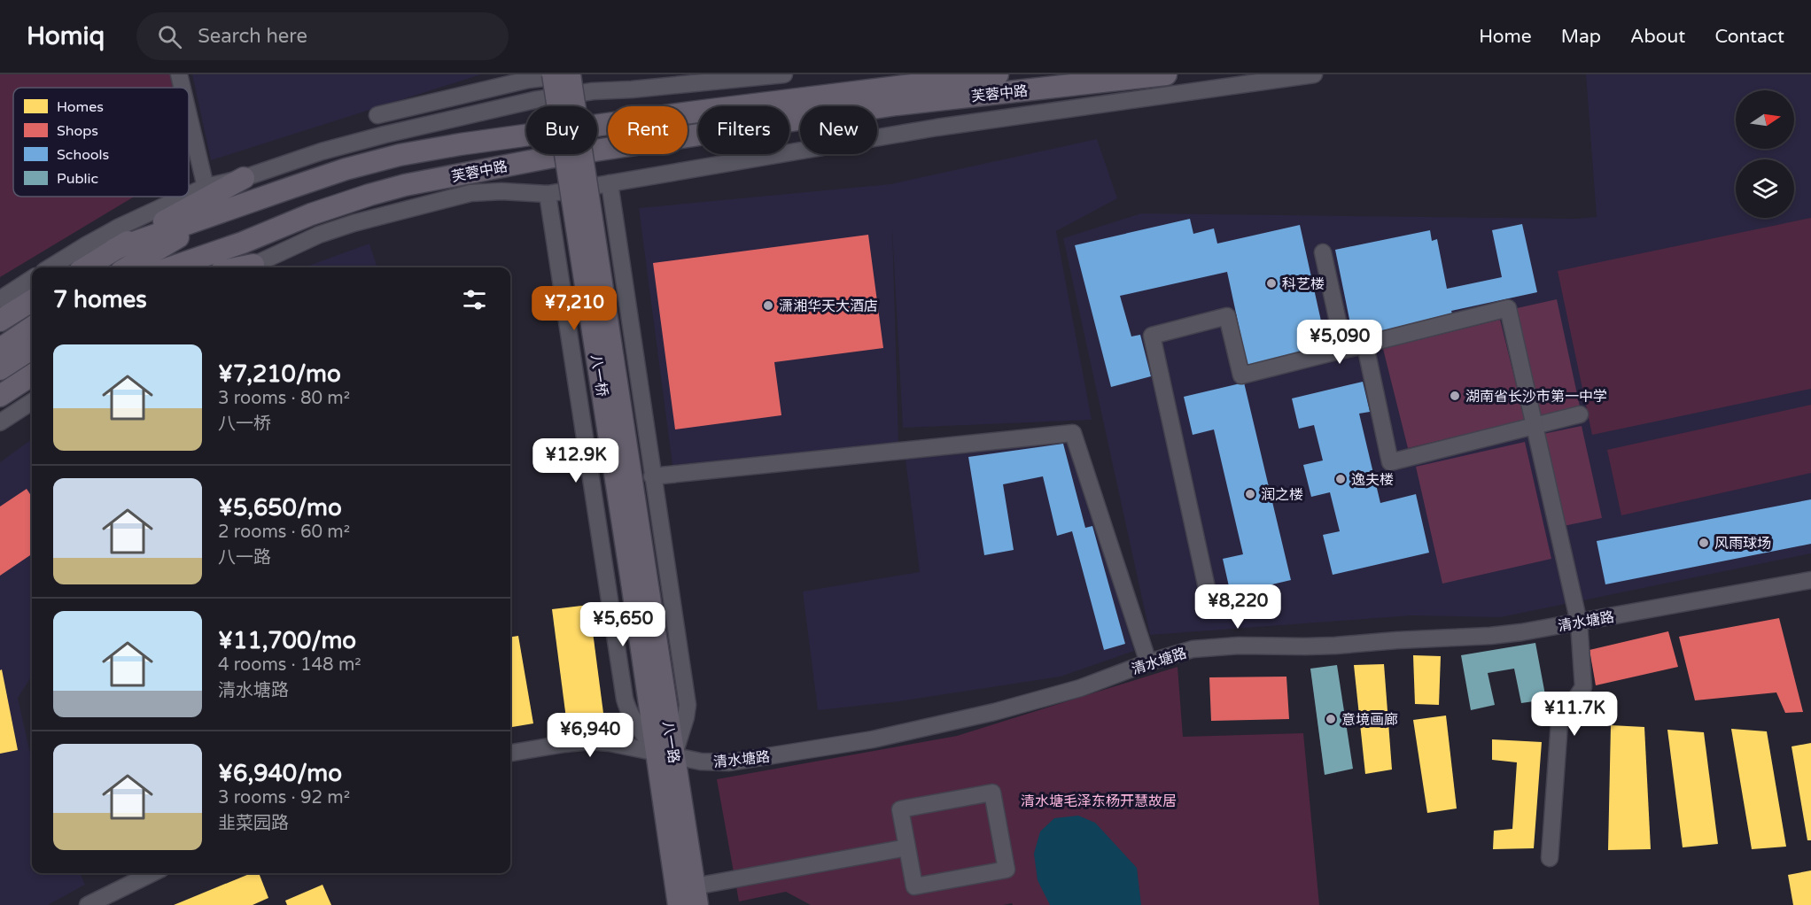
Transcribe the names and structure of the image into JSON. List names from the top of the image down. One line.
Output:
{"streets":{"main road":["芙蓉中路","八一桥","八一路"],"street":["清水塘路"]},"crossings":[["八一桥","八一路"],["清水塘路","八一路"]],"parks":["清水塘毛泽东杨开慧故居"],"places":["科艺楼","潇湘华天大酒店","湖南省长沙市第一中学","逸夫楼","润之楼","风雨球场","意境画廊"],"legend":["Homes","Shops","Schools","Public"],"north":"right","page":{"header":"Homiq","search":"Search here","nav":["Home","Map","About","Contact"],"chip":["Buy","Rent","Filters","New"],"heading":"7 homes","price":["¥7,210","¥5,090","¥12.9K","¥8,220","¥5,650","¥11.7K","¥6,940"],"list":[{"name":"¥7,210/mo","note":"3 rooms · 80 m² · 八一桥"},{"name":"¥5,650/mo","note":"2 rooms · 60 m² · 八一路"},{"name":"¥11,700/mo","note":"4 rooms · 148 m² · 清水塘路"},{"name":"¥6,940/mo","note":"3 rooms · 92 m² · 韭菜园路"}]}}
